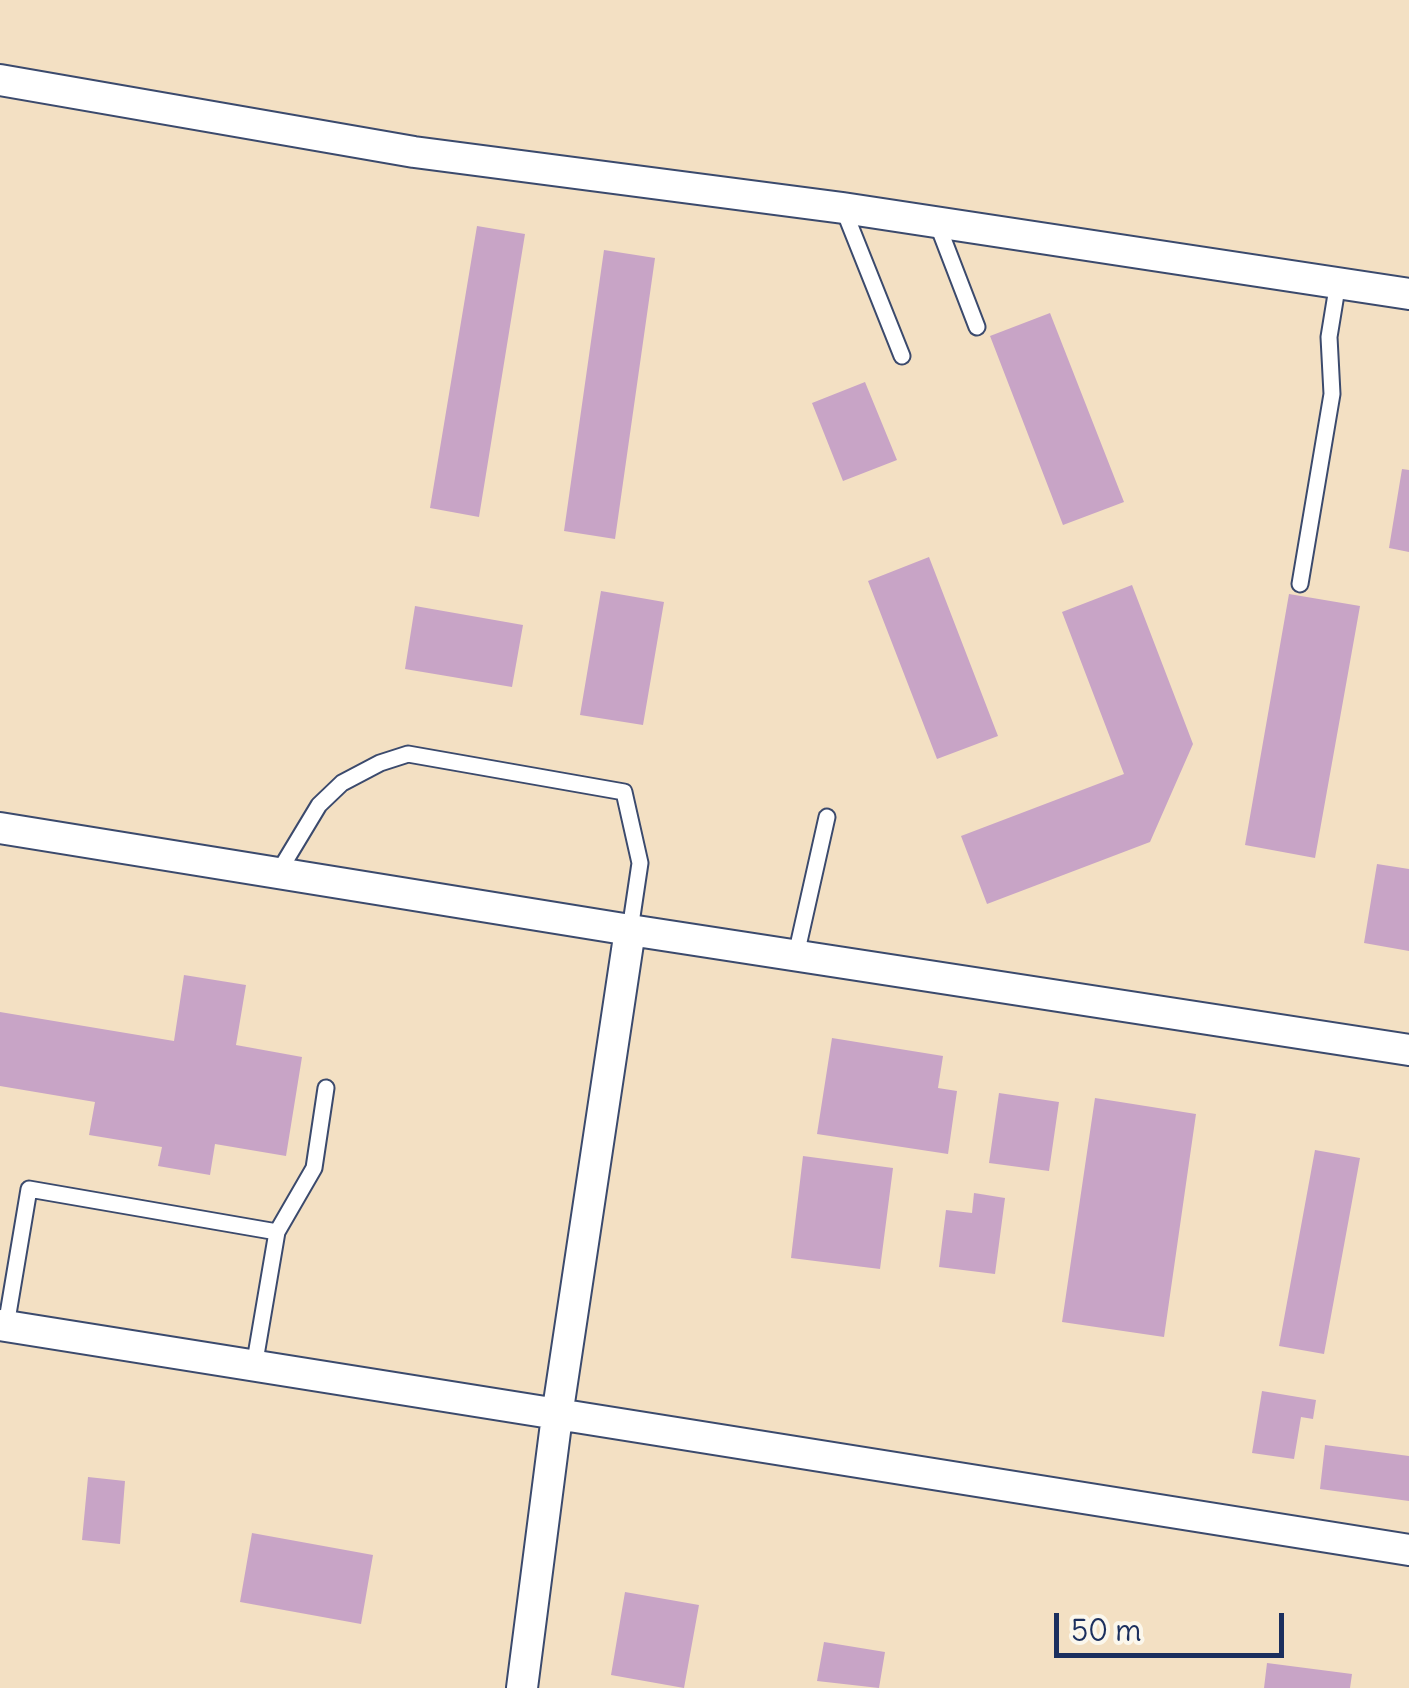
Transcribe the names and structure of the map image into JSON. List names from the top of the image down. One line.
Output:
{"scale_bar":"50 m"}
